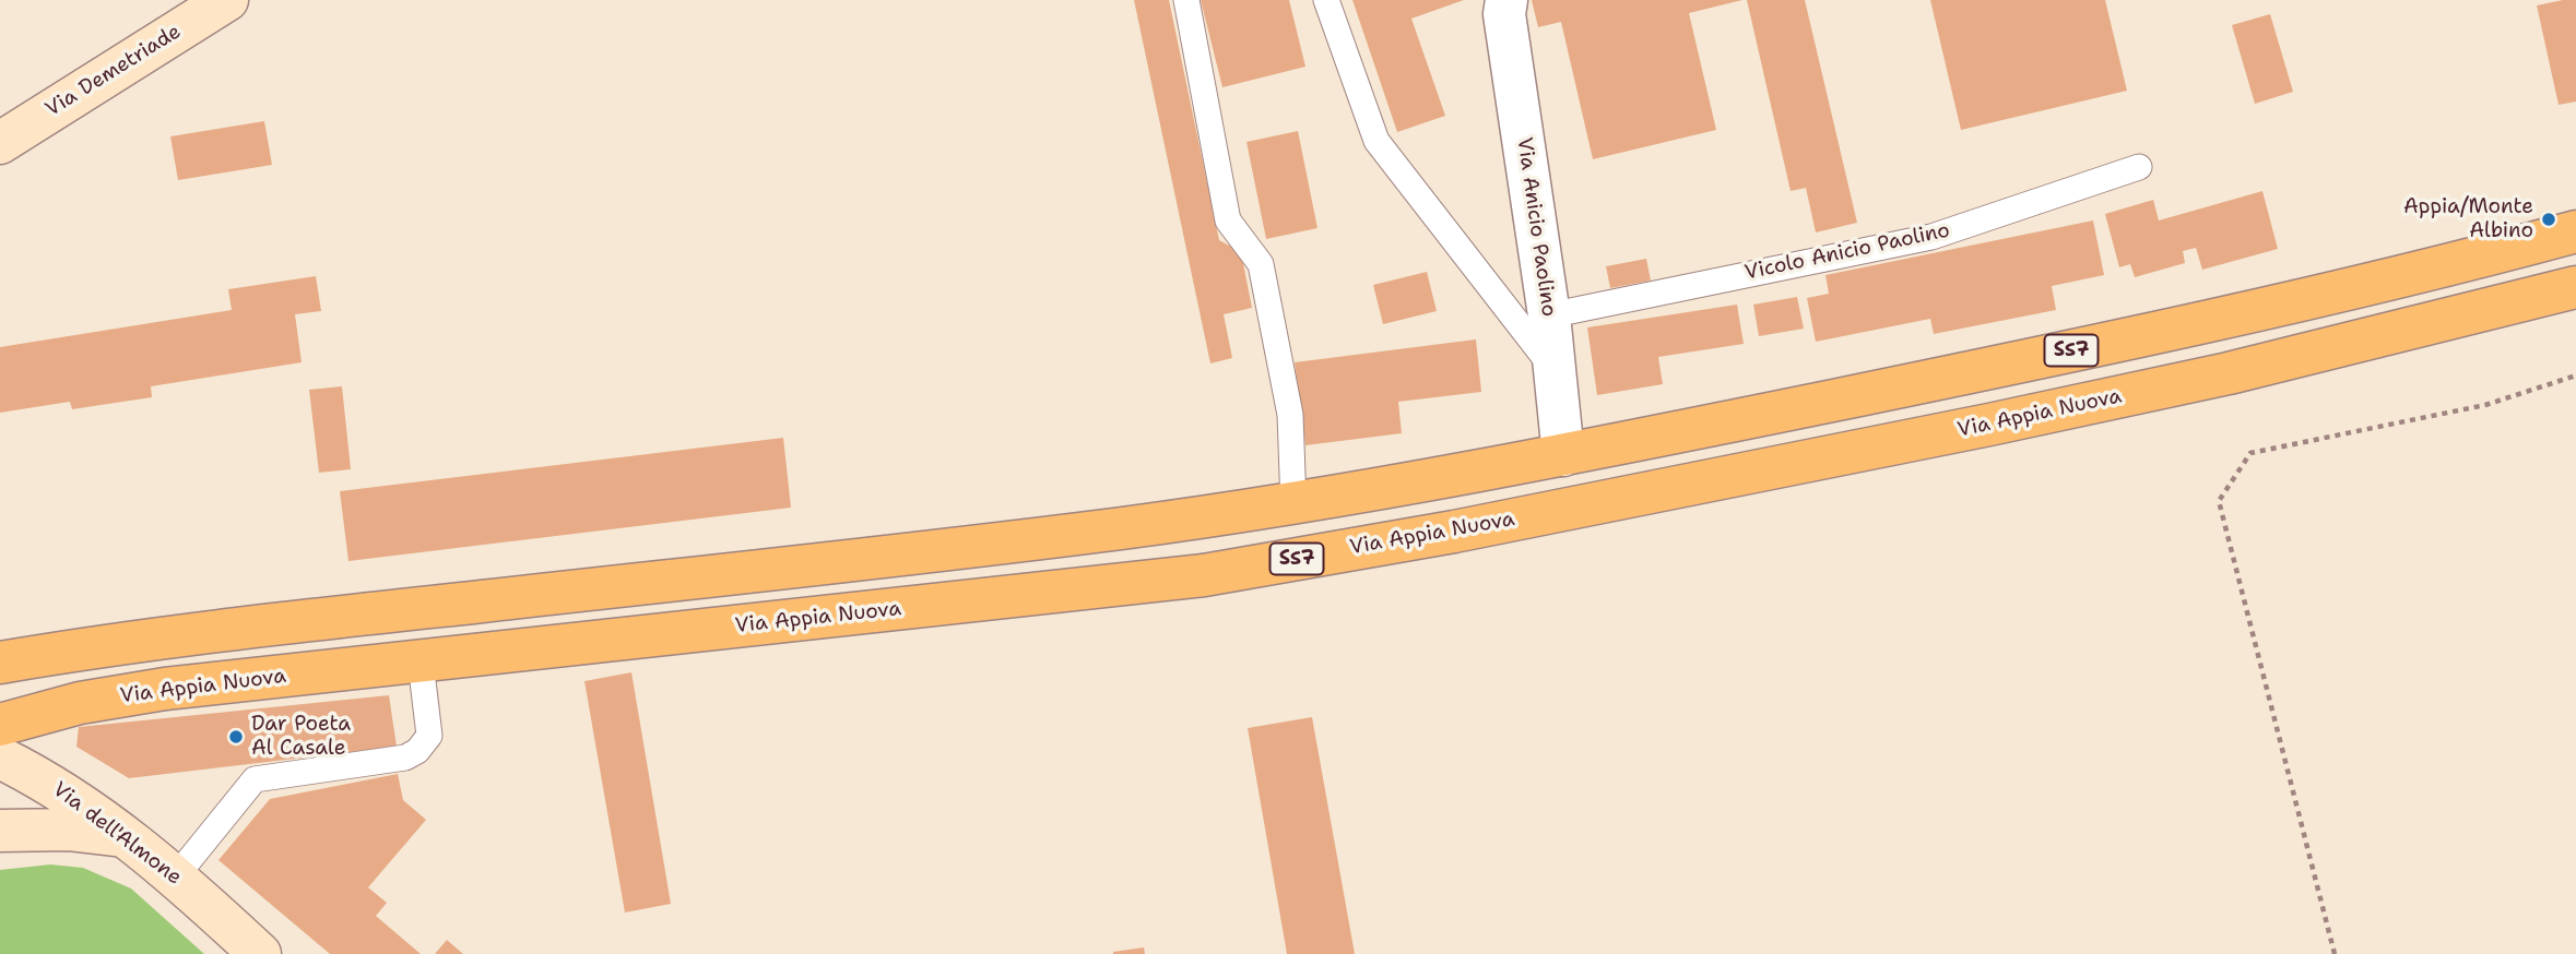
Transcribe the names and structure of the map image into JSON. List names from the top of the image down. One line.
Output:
{"streets":{"main road":["Via Demetriade","SS7","Via Appia Nuova","Via dell'Almone"],"street":["Via Anicio Paolino"],"lane":["Vicolo Anicio Paolino"]},"crossings":[["Via Anicio Paolino","Vicolo Anicio Paolino"],["Via Anicio Paolino","SS7"]],"places":["Appia/Monte Albino","Dar Poeta Al Casale"]}
